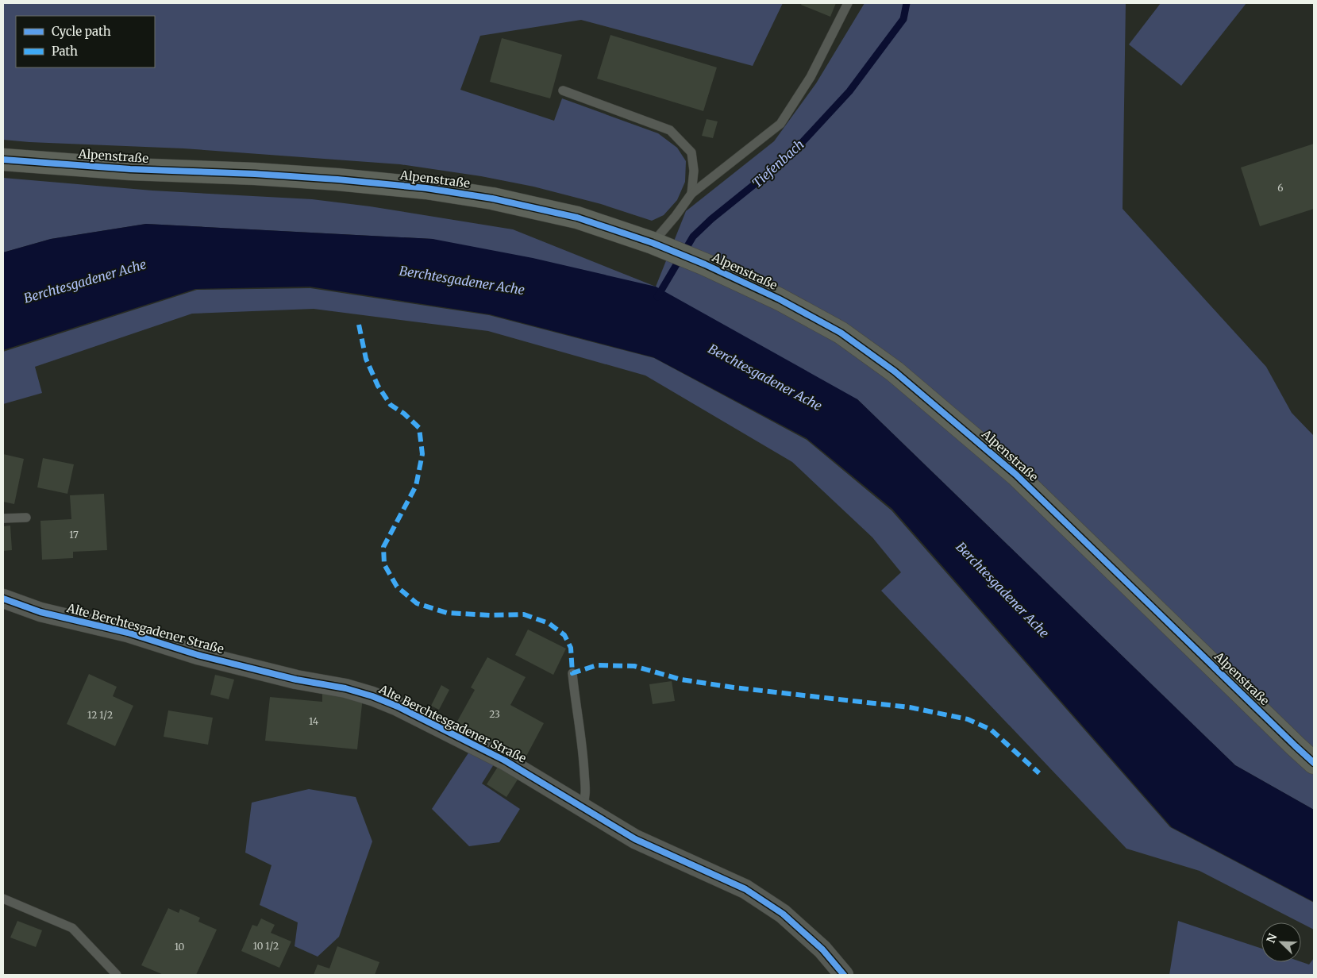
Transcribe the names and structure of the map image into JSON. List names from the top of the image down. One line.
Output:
{"streets":{"main road":["Alpenstraße"],"street":["Alte Berchtesgadener Straße"]},"water":["Tiefenbach","Berchtesgadener Ache"],"house_numbers":["6","17","23","12 1/2","14","10 1/2","10"],"legend":["Cycle path","Path"],"north":"top left"}
